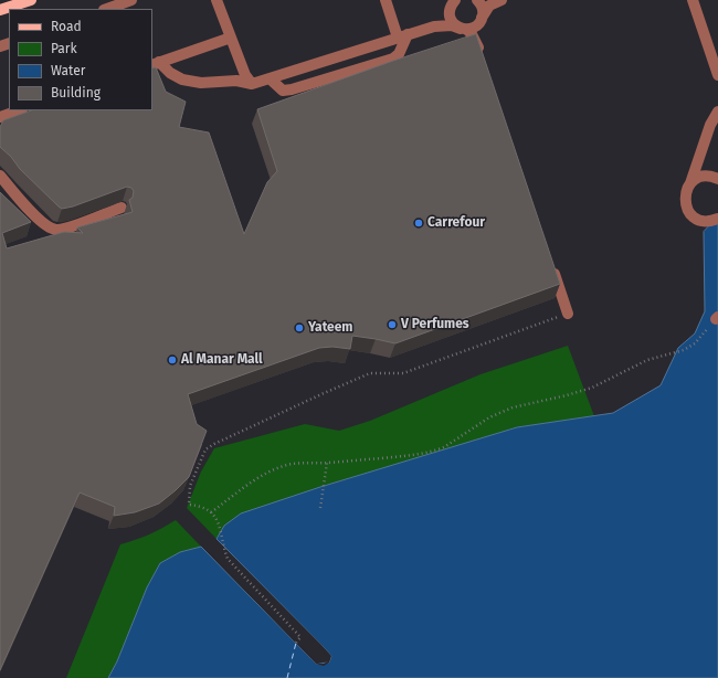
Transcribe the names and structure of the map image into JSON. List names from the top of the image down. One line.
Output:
{"places":["Carrefour","V Perfumes","Yateem","Al Manar Mall"],"legend":["Road","Park","Water","Building"]}
